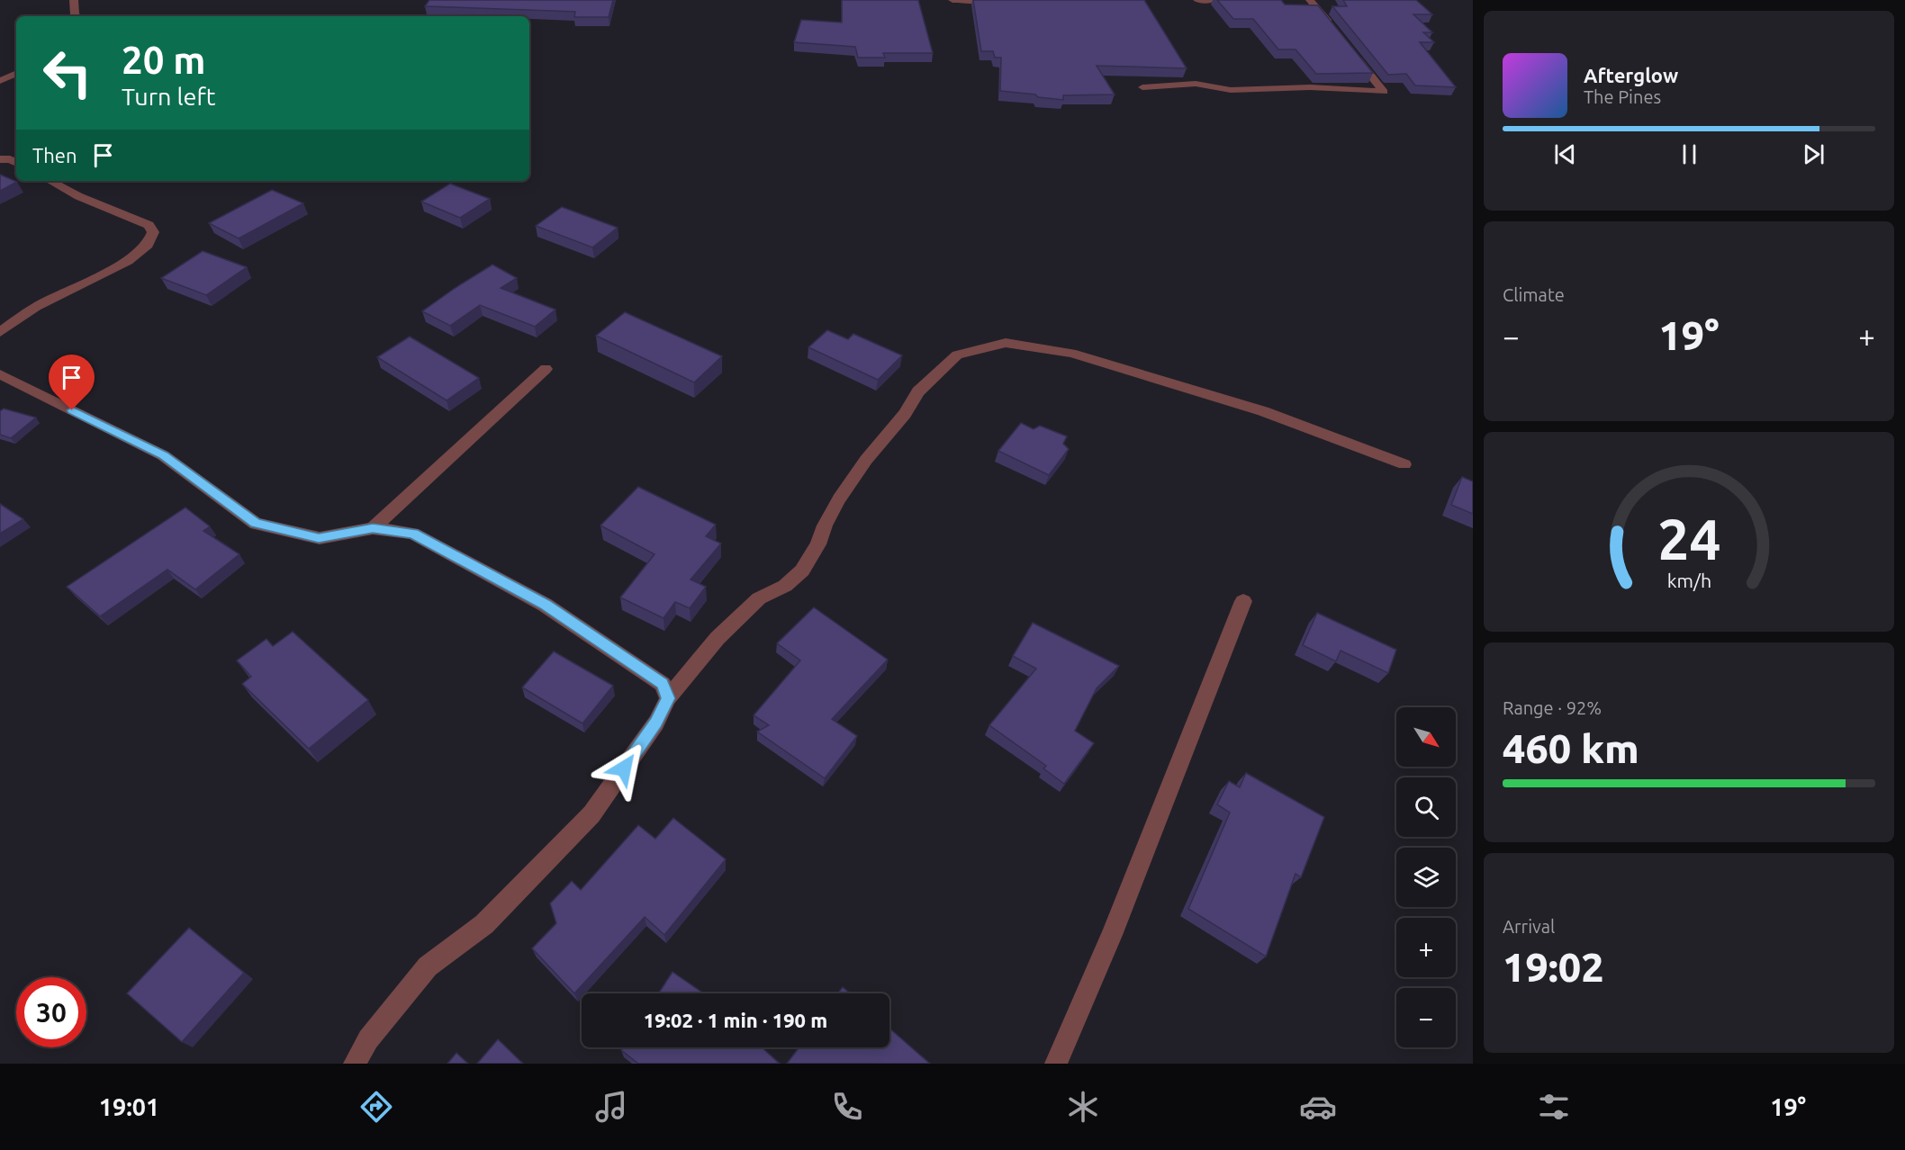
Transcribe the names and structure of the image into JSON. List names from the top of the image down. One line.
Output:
{"north":"bottom right","page":{"turn":["20 m","Turn left"],"song":["Afterglow","The Pines"],"then":"Then","tile":["Climate",["Range · 92%","460 km"],["Arrival","19:02"]],"heat":["−","19°","+"],"map_buttons":["+","−"],"limit":"30","trip":"19:02 · 1 min · 190 m","tabs":["19:01","19°"],"gauge":["24","km/h"]}}
